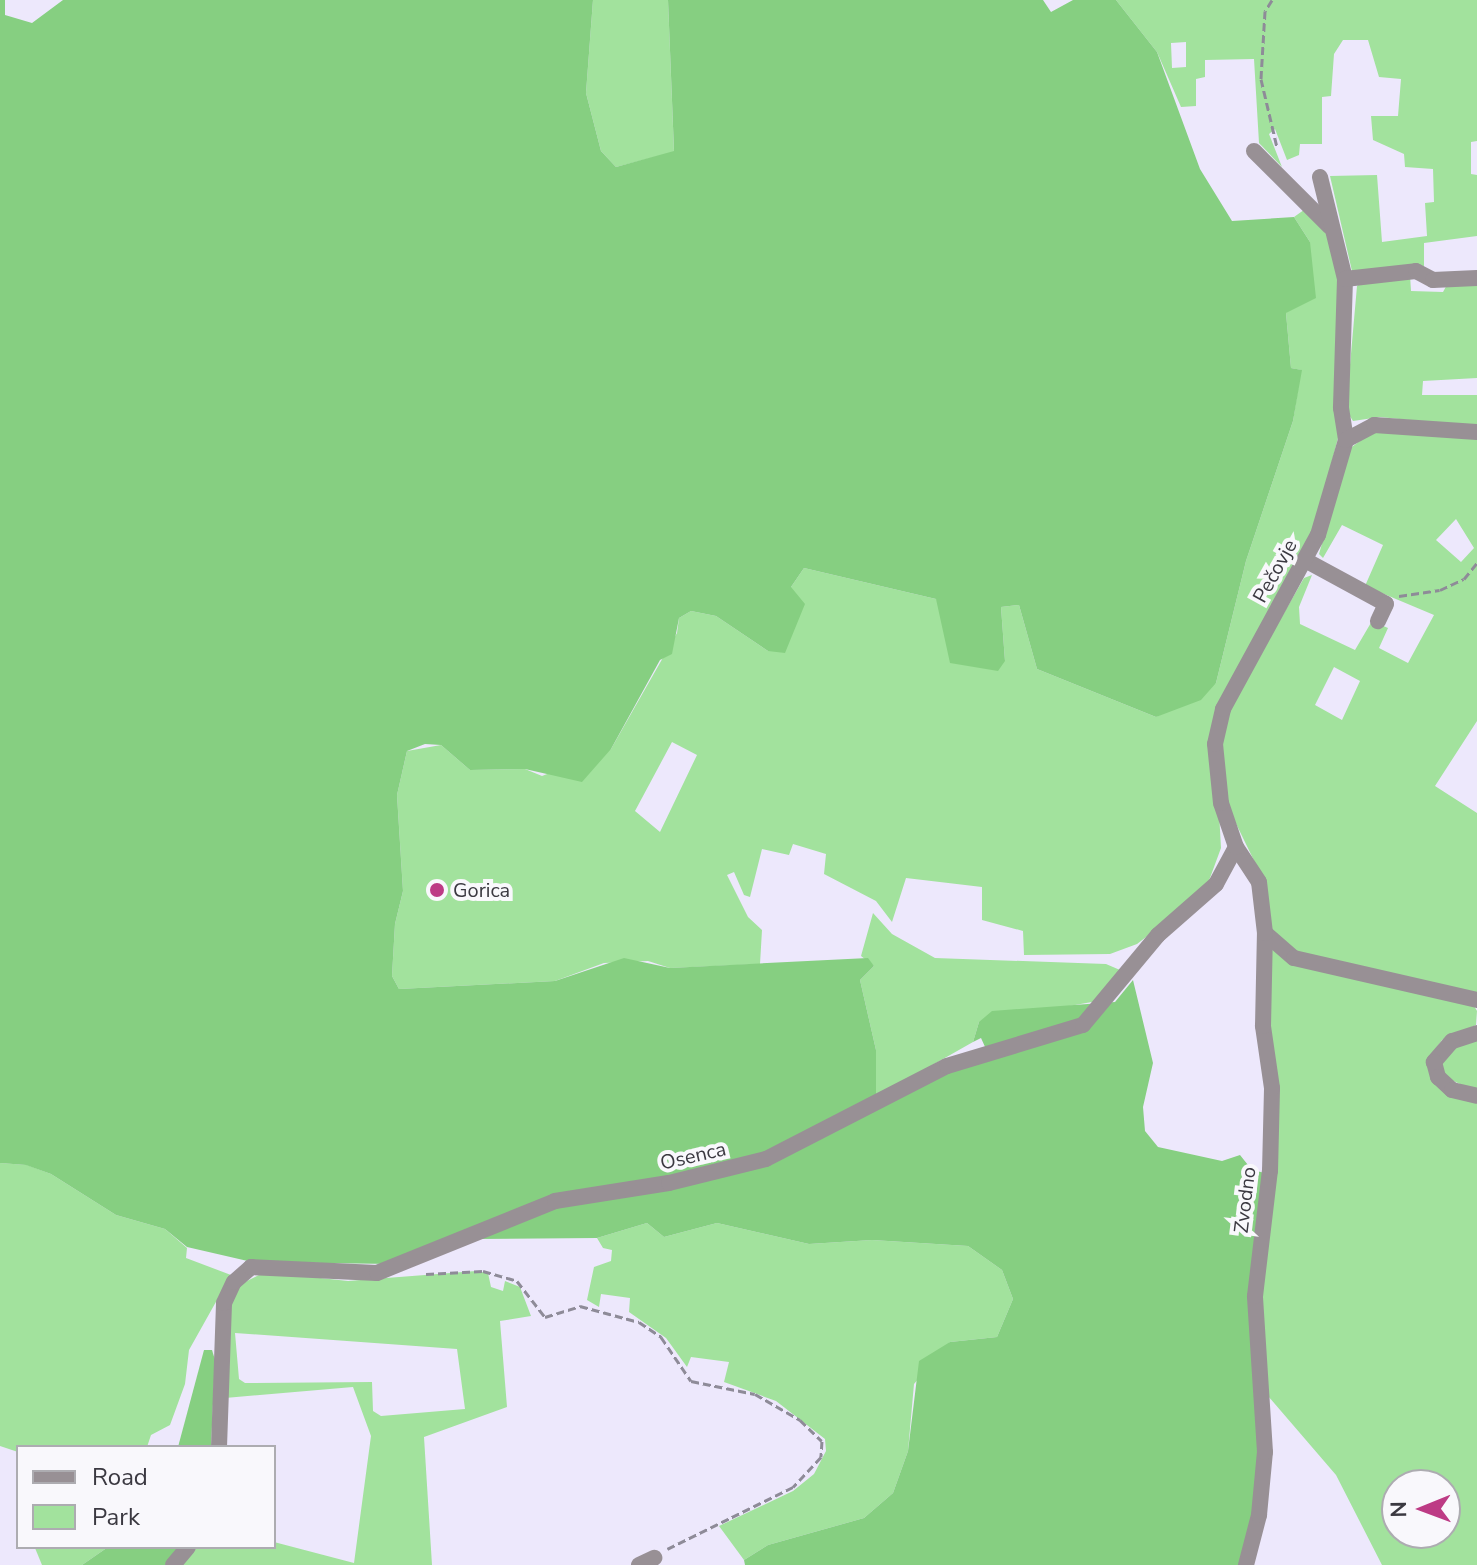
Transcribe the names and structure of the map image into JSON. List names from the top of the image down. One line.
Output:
{"streets":{"street":["Pečovje","Osenca","Zvodno"]},"crossings":[["Pečovje","Osenca"],["Pečovje","Zvodno"],["Osenca","Zvodno"]],"places":["Gorica"],"legend":["Road","Park"],"north":"left"}
